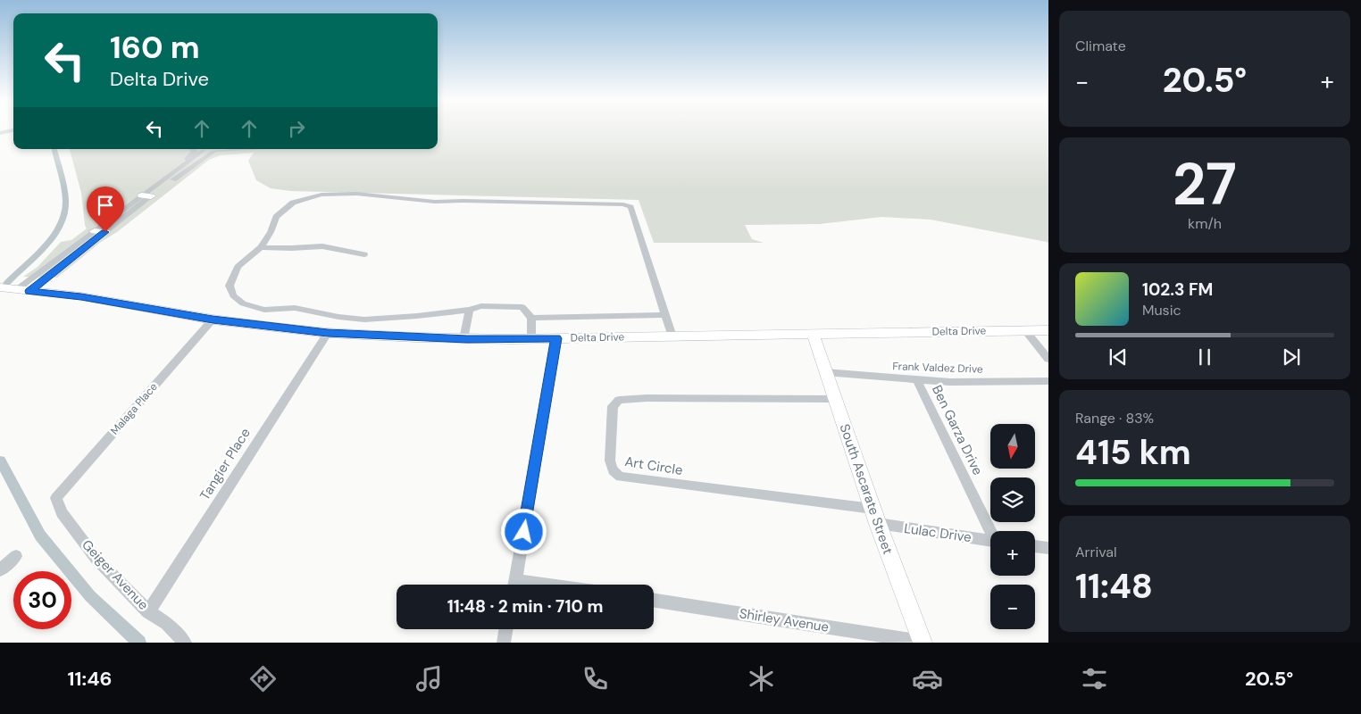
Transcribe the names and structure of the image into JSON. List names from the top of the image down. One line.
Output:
{"streets":{"main road":["Delta Drive","South Ascarate Street"],"street":["Frank Valdez Drive","Malaga Place","Ben Garza Drive","Tangier Place","Art Circle","Lulac Drive","Geiger Avenue","Shirley Avenue"]},"crossings":[["Delta Drive","Malaga Place"],["Delta Drive","Tangier Place"],["Delta Drive","South Ascarate Street"],["Frank Valdez Drive","Ben Garza Drive"],["Frank Valdez Drive","South Ascarate Street"],["Malaga Place","Geiger Avenue"],["Tangier Place","Geiger Avenue"],["Art Circle","South Ascarate Street"],["Art Circle","Lulac Drive"],["South Ascarate Street","Lulac Drive"],["South Ascarate Street","Shirley Avenue"]],"north":"bottom","page":{"tile":["Climate",["27","km/h"],["Range · 83%","415 km"],["Arrival","11:48"]],"turn":["160 m","Delta Drive"],"heat":["−","20.5°","+"],"song":["102.3 FM","Music"],"map_buttons":["+","−"],"limit":"30","trip":"11:48 · 2 min · 710 m","tabs":["11:46","20.5°"]}}
